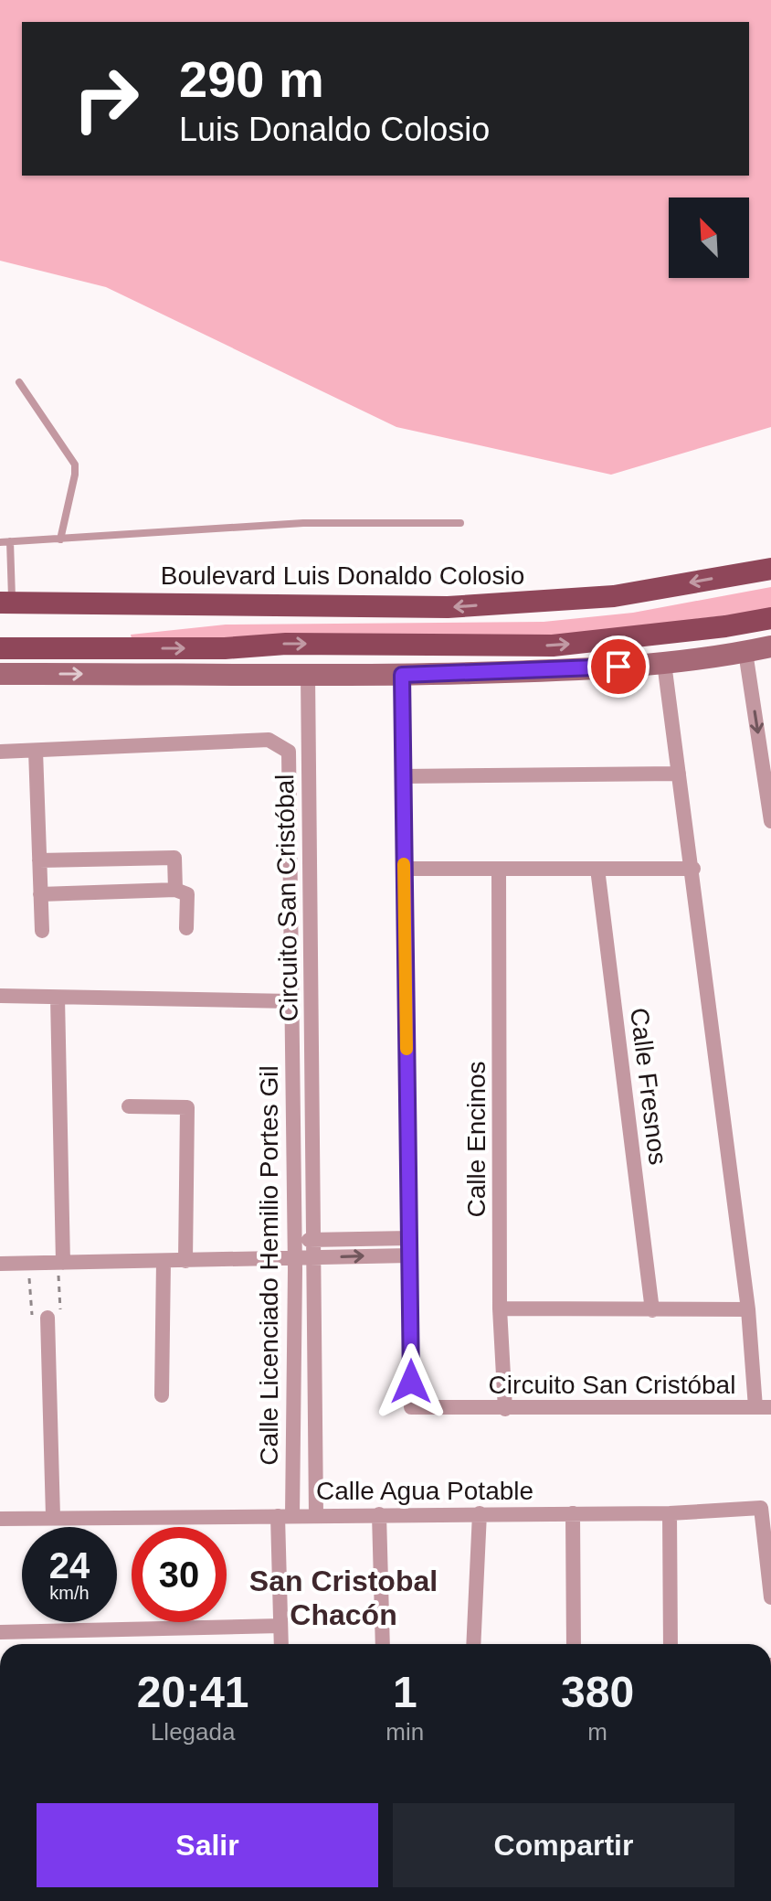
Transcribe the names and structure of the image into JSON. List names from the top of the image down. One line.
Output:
{"streets":{"main road":["Boulevard Luis Donaldo Colosio"],"street":["Circuito San Cristóbal","Calle Fresnos","Calle Encinos","Calle Licenciado Hemilio Portes Gil","Calle Agua Potable"]},"crossings":[["Circuito San Cristóbal","Calle Encinos"],["Circuito San Cristóbal","Calle Agua Potable"],["Calle Licenciado Hemilio Portes Gil","Calle Agua Potable"]],"districts":["San Cristobal Chacón"],"north":"top left","page":{"turn":["290 m","Luis Donaldo Colosio"],"speed":"24 km/h","limit":"30","eta":["20:41","Llegada","1","min","380","m"],"buttons":["Salir","Compartir"]}}
